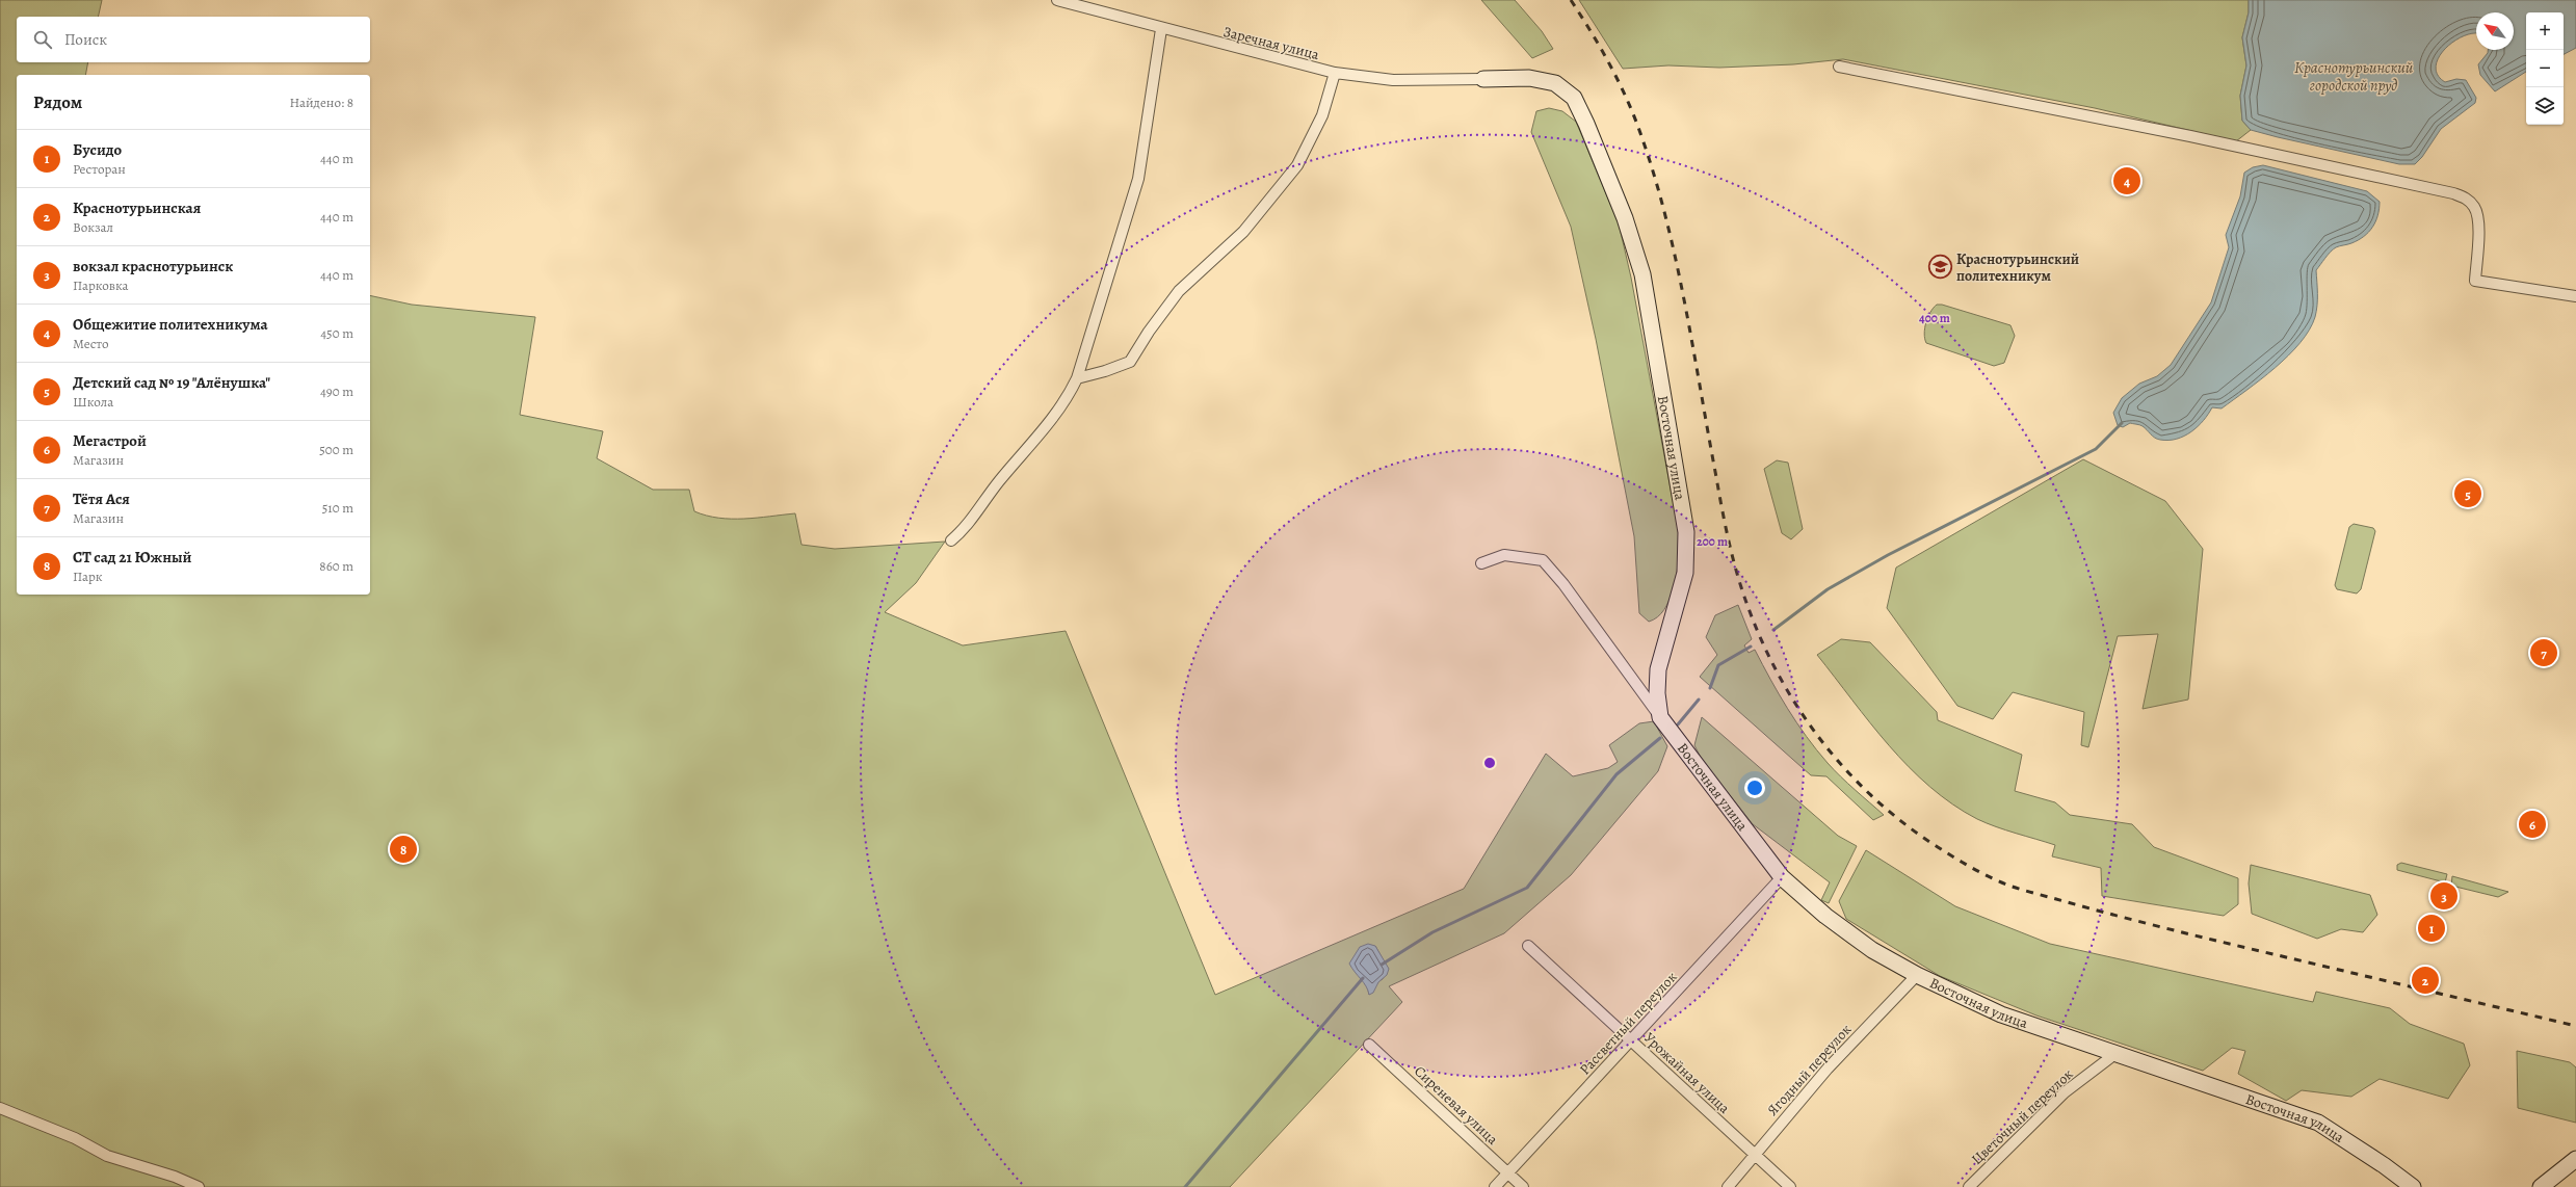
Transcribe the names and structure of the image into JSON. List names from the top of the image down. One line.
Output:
{"streets":{"street":["Заречная улица","Восточная улица","Рассветный переулок","Ягодный переулок","Урожайная улица","Сиреневая улица","Цветочный переулок"]},"crossings":[["Заречная улица","Восточная улица"],["Восточная улица","Рассветный переулок"],["Восточная улица","Ягодный переулок"],["Восточная улица","Цветочный переулок"],["Рассветный переулок","Урожайная улица"],["Рассветный переулок","Сиреневая улица"],["Ягодный переулок","Урожайная улица"]],"water":["Краснотурьинский городской пруд"],"places":{"school or university":["Краснотурьинский политехникум"]},"north":"top left","page":{"map_buttons":["+","−"],"search":"Поиск","heading":["Рядом","Найдено: 8"],"list":[{"mark":"1","name":"Бусидо","note":"Ресторан","value":"440 m"},{"mark":"2","name":"Краснотурьинская","note":"Вокзал","value":"440 m"},{"mark":"3","name":"вокзал краснотурьинск","note":"Парковка","value":"440 m"},{"mark":"4","name":"Общежитие политехникума","note":"Место","value":"450 m"},{"mark":"5","name":"Детский сад № 19 \"Алёнушка\"","note":"Школа","value":"490 m"},{"mark":"6","name":"Мегастрой","note":"Магазин","value":"500 m"},{"mark":"7","name":"Тётя Ася","note":"Магазин","value":"510 m"},{"mark":"8","name":"СТ сад 21 Южный","note":"Парк","value":"860 m"}],"pins":["4","5","7","6","8","3","1","2"]},"rings":["400 m","200 m"]}
